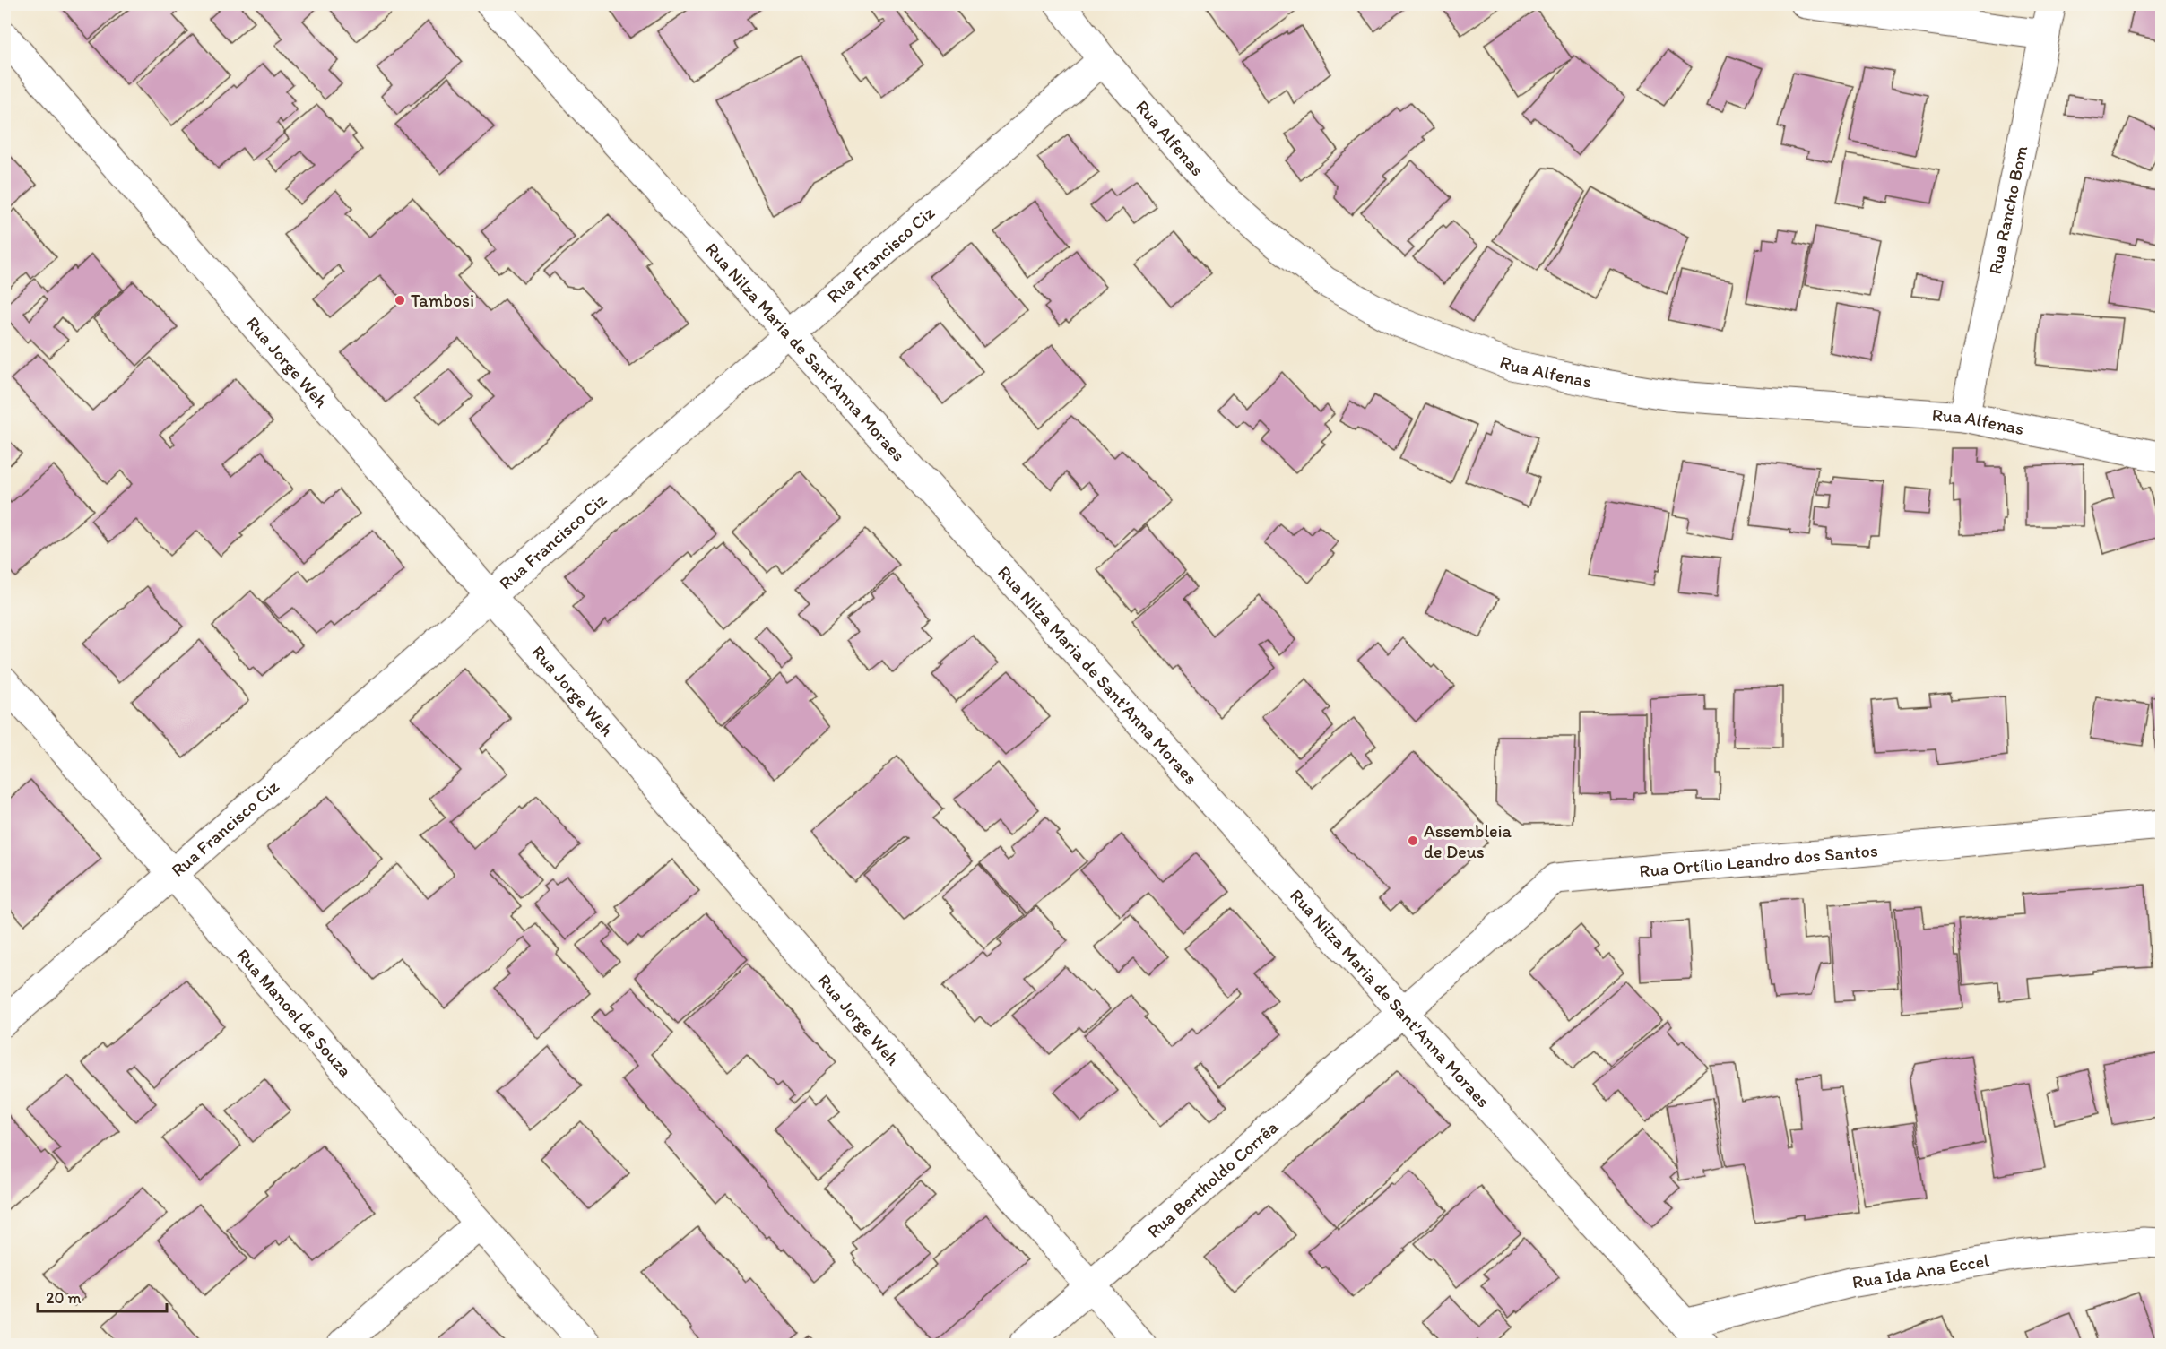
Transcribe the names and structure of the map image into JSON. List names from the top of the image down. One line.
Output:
{"streets":{"street":["Rua Alfenas","Rua Rancho Bom","Rua Francisco Ciz","Rua Nilza Maria de Sant'Anna Moraes","Rua Jorge Weh","Rua Ortílio Leandro dos Santos","Rua Manoel de Souza","Rua Bertholdo Corrêa","Rua Ida Ana Eccel"]},"crossings":[["Rua Alfenas","Rua Rancho Bom"],["Rua Alfenas","Rua Francisco Ciz"],["Rua Francisco Ciz","Rua Nilza Maria de Sant'Anna Moraes"],["Rua Francisco Ciz","Rua Jorge Weh"],["Rua Francisco Ciz","Rua Manoel de Souza"],["Rua Nilza Maria de Sant'Anna Moraes","Rua Ortílio Leandro dos Santos"],["Rua Nilza Maria de Sant'Anna Moraes","Rua Bertholdo Corrêa"],["Rua Nilza Maria de Sant'Anna Moraes","Rua Ida Ana Eccel"],["Rua Jorge Weh","Rua Bertholdo Corrêa"],["Rua Ortílio Leandro dos Santos","Rua Bertholdo Corrêa"]],"places":["Tambosi","Assembleia de Deus"],"scale_bar":"20 m"}
